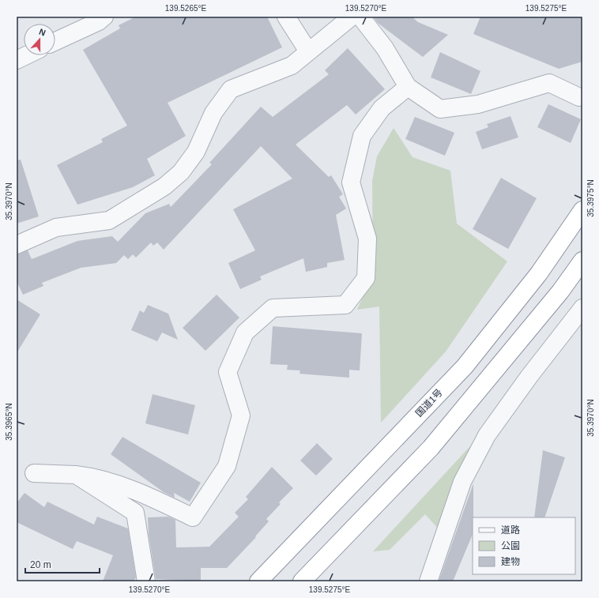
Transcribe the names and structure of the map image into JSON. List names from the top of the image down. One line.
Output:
{"streets":{"highway":["国道1号"]},"legend":["道路","公園","建物"],"scale_bar":"20 m","north":"top","coordinates":["139.5265°E","139.5270°E","139.5275°E","35.3975°N","35.3970°N","35.3965°N"]}
